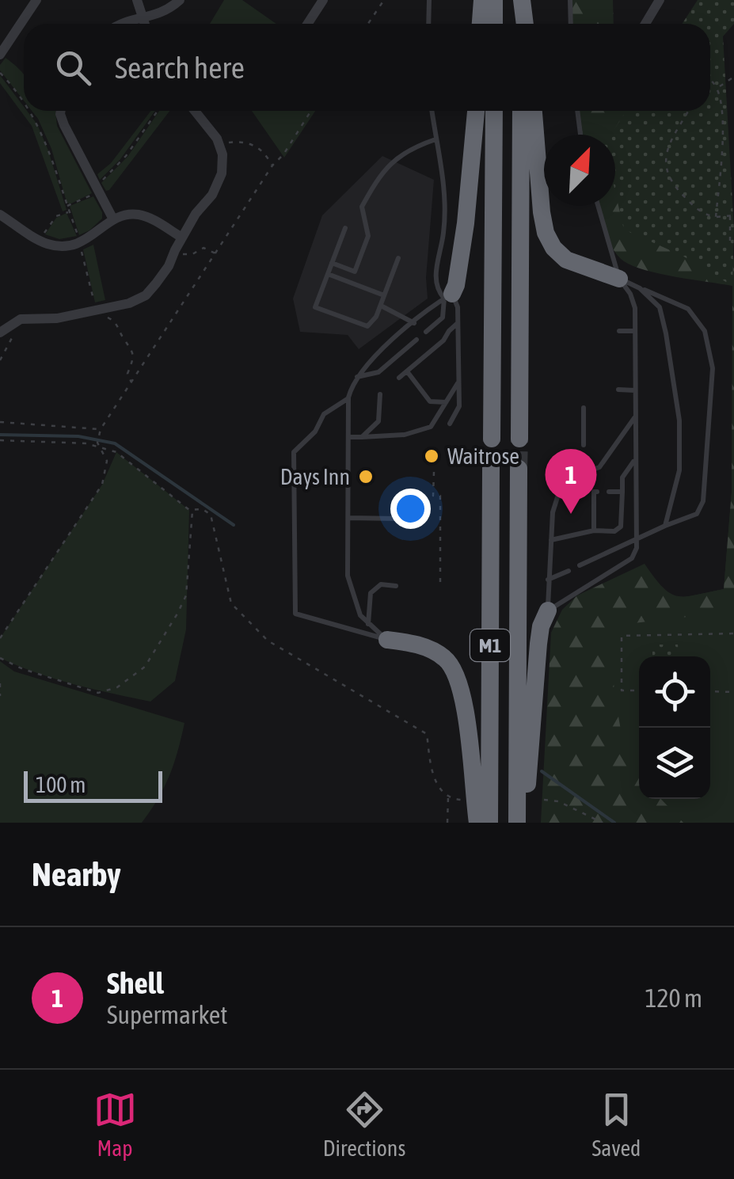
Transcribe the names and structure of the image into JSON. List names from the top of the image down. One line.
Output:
{"streets":{"highway":["M1"]},"places":["Waitrose","Days Inn"],"scale_bar":"100 m","north":"top right","page":{"search":"Search here","pins":"1","scale":"100 m","heading":"Nearby","list":[{"mark":"1","name":"Shell","note":"Supermarket","value":"120 m"}],"nav":["Map","Directions","Saved"]}}
